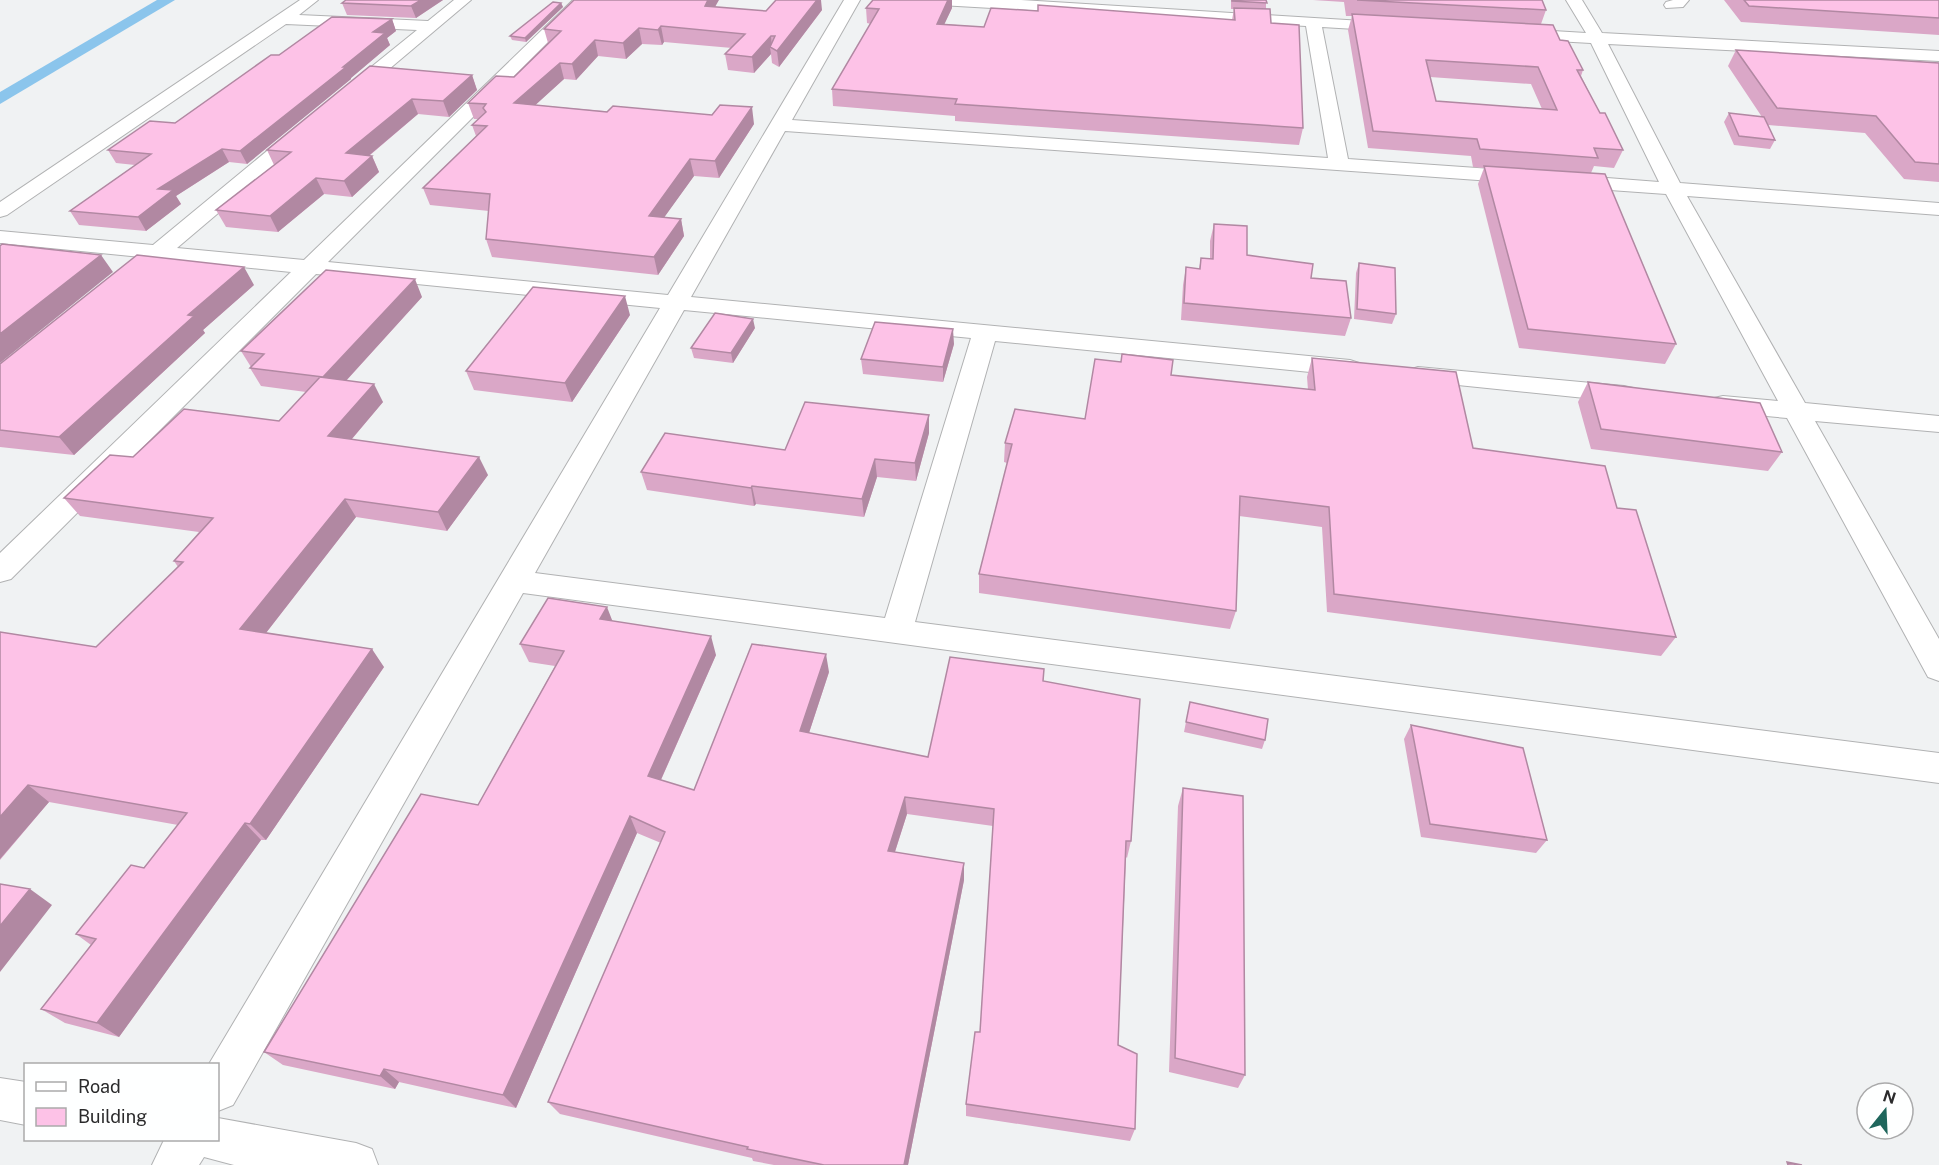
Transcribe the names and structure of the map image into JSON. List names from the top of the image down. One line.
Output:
{"legend":["Road","Building"],"north":"top"}
